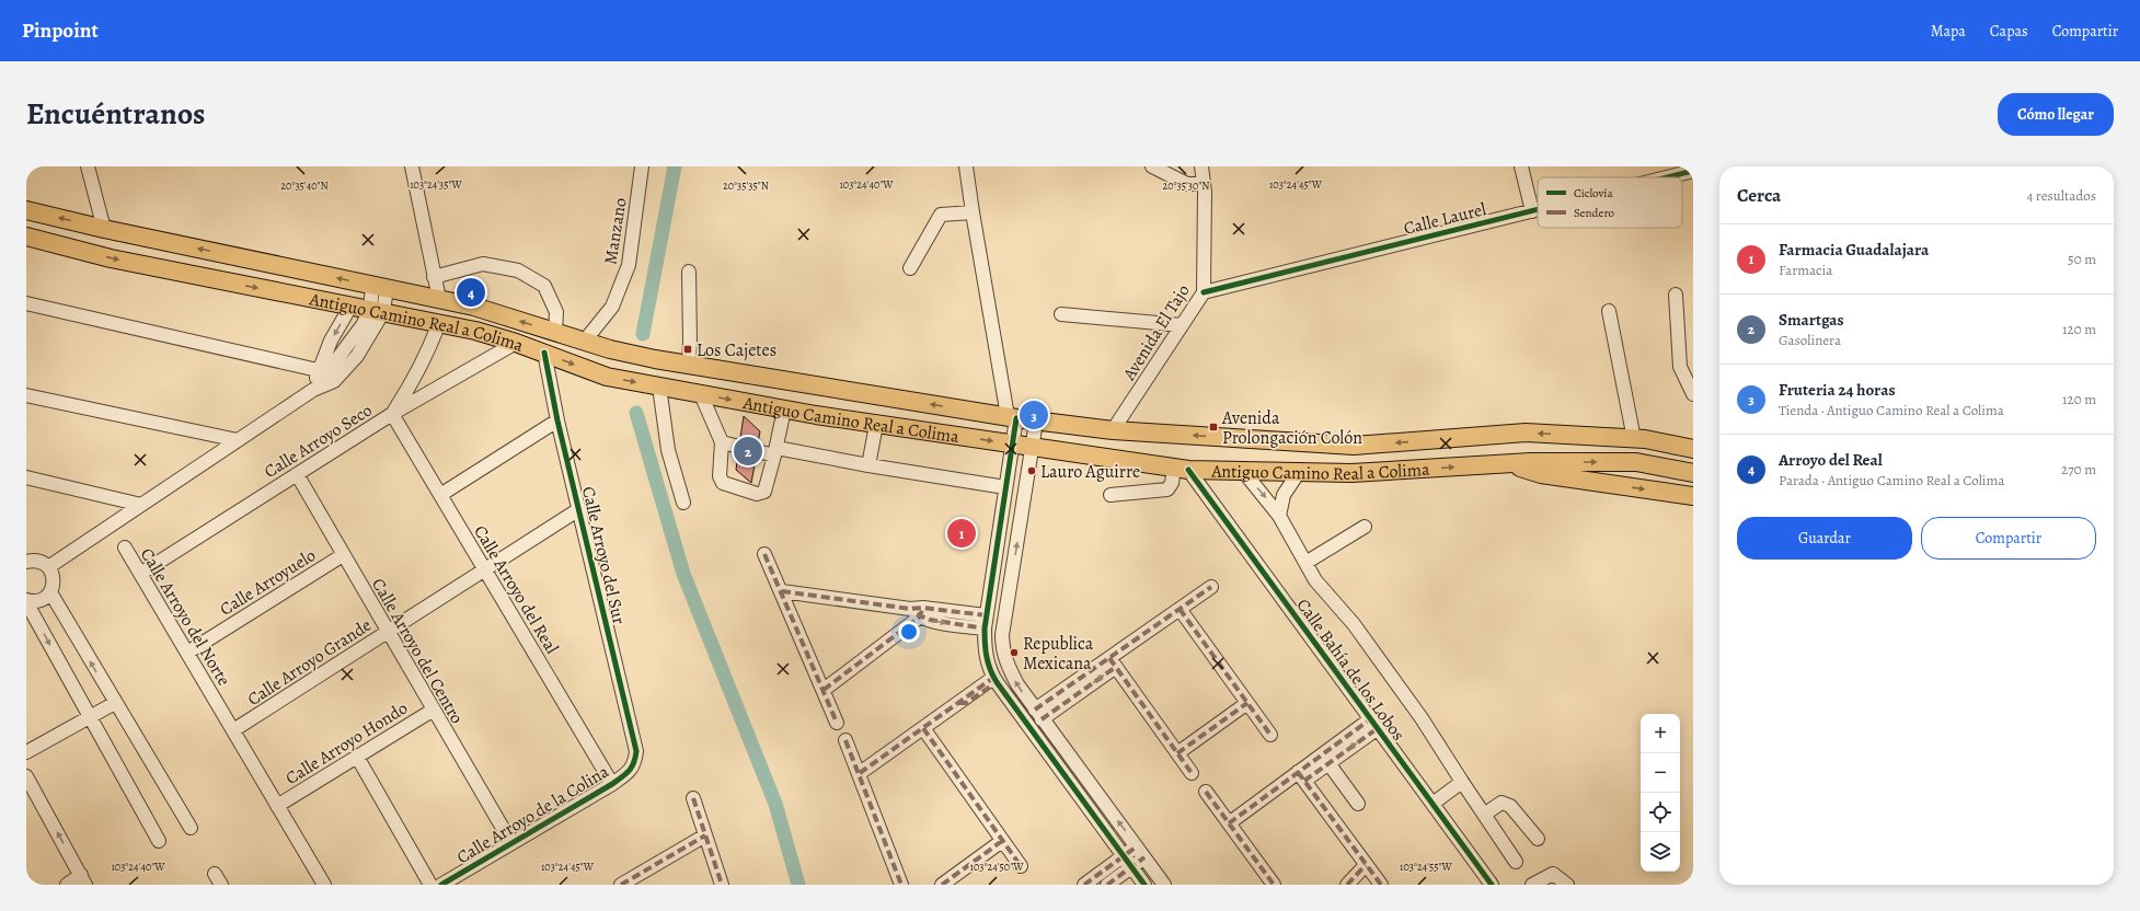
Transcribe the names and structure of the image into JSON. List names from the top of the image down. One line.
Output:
{"streets":{"main road":["Antiguo Camino Real a Colima"],"street":["Calle Laurel","Manzano","Avenida El Tajo","Calle Arroyo Seco","Calle Arroyo del Sur","Calle Arroyuelo","Calle Arroyo del Real","Calle Arroyo del Norte","Calle Arroyo del Centro","Calle Arroyo Grande","Calle Bahía de los Lobos","Calle Arroyo Hondo","Calle Arroyo de la Colina"]},"crossings":[["Calle Laurel","Avenida El Tajo"],["Manzano","Antiguo Camino Real a Colima"],["Antiguo Camino Real a Colima","Avenida El Tajo"],["Antiguo Camino Real a Colima","Calle Arroyo Seco"],["Antiguo Camino Real a Colima","Calle Arroyo del Sur"],["Antiguo Camino Real a Colima","Calle Bahía de los Lobos"],["Calle Arroyo Seco","Calle Arroyo del Real"],["Calle Arroyo Seco","Calle Arroyo del Norte"],["Calle Arroyo Seco","Calle Arroyo del Centro"],["Calle Arroyo del Sur","Calle Arroyo Grande"],["Calle Arroyo del Sur","Calle Arroyo de la Colina"],["Calle Arroyuelo","Calle Arroyo del Norte"],["Calle Arroyuelo","Calle Arroyo del Centro"],["Calle Arroyo del Real","Calle Arroyo Grande"],["Calle Arroyo del Real","Calle Arroyo de la Colina"],["Calle Arroyo del Norte","Calle Arroyo Grande"],["Calle Arroyo del Norte","Calle Arroyo Hondo"],["Calle Arroyo del Centro","Calle Arroyo Grande"],["Calle Arroyo del Centro","Calle Arroyo Hondo"],["Calle Arroyo del Centro","Calle Arroyo de la Colina"]],"places":{"transit":["Los Cajetes","Avenida Prolongación Colón"],"other":["Lauro Aguirre","Republica Mexicana"]},"legend":["Ciclovía","Sendero"],"page":{"header":"Pinpoint","nav":["Mapa","Capas","Compartir"],"title":"Encuéntranos","buttons":["Cómo llegar",["Guardar","Compartir"]],"heading":["Cerca","4 resultados"],"list":[{"mark":"1","name":"Farmacia Guadalajara","note":"Farmacia","value":"50 m"},{"mark":"2","name":"Smartgas","note":"Gasolinera","value":"120 m"},{"mark":"3","name":"Fruteria 24 horas","note":"Tienda · Antiguo Camino Real a Colima","value":"120 m"},{"mark":"4","name":"Arroyo del Real","note":"Parada · Antiguo Camino Real a Colima","value":"270 m"}],"pins":["4","3","2","1"],"map_buttons":["+","−"]},"coordinates":["103°24'35\"W","103°24'40\"W","103°24'45\"W","20°35'40\"N","20°35'35\"N","20°35'30\"N","103°24'50\"W","103°24'55\"W"]}
